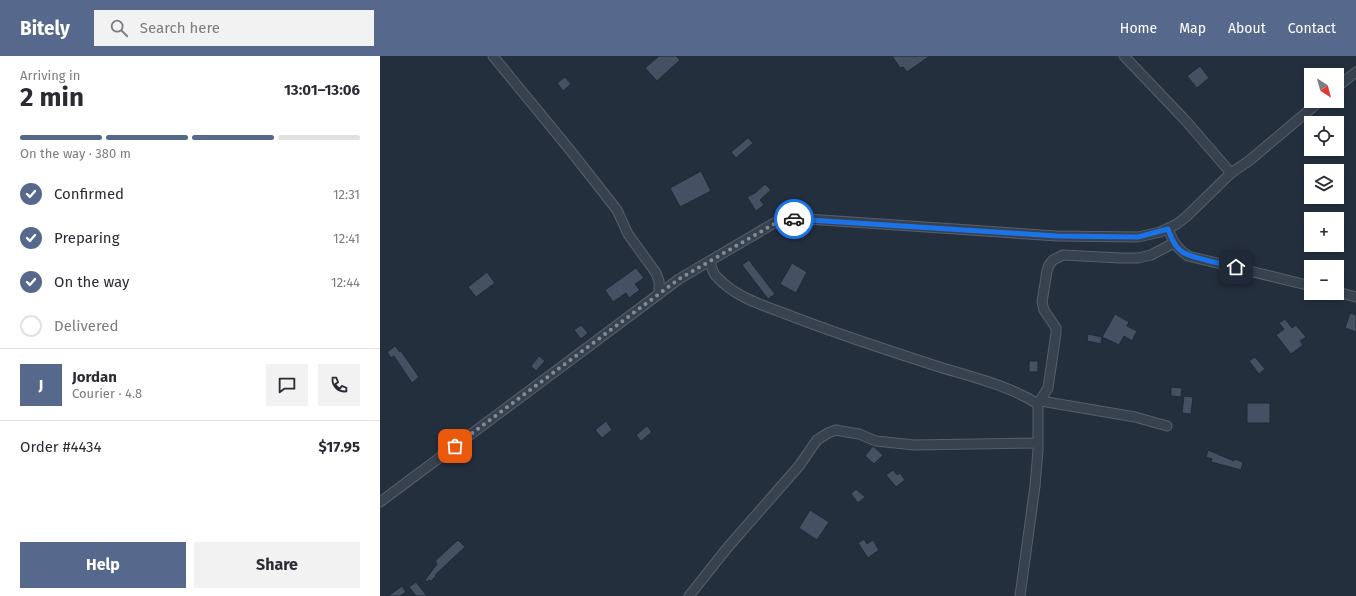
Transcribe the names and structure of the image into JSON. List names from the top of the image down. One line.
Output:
{"north":"bottom right","page":{"header":"Bitely","search":"Search here","nav":["Home","Map","About","Contact"],"heading":["2 min","Arriving in","13:01–13:06"],"panel":["Jordan","Courier · 4.8","Order #4434","$17.95"],"map_buttons":["+","−"],"bar":"On the way · 380 m","list":[["Confirmed","12:31"],["Preparing","12:41"],["On the way","12:44"],"Delivered"],"round":"J","buttons":["Help","Share"]}}
